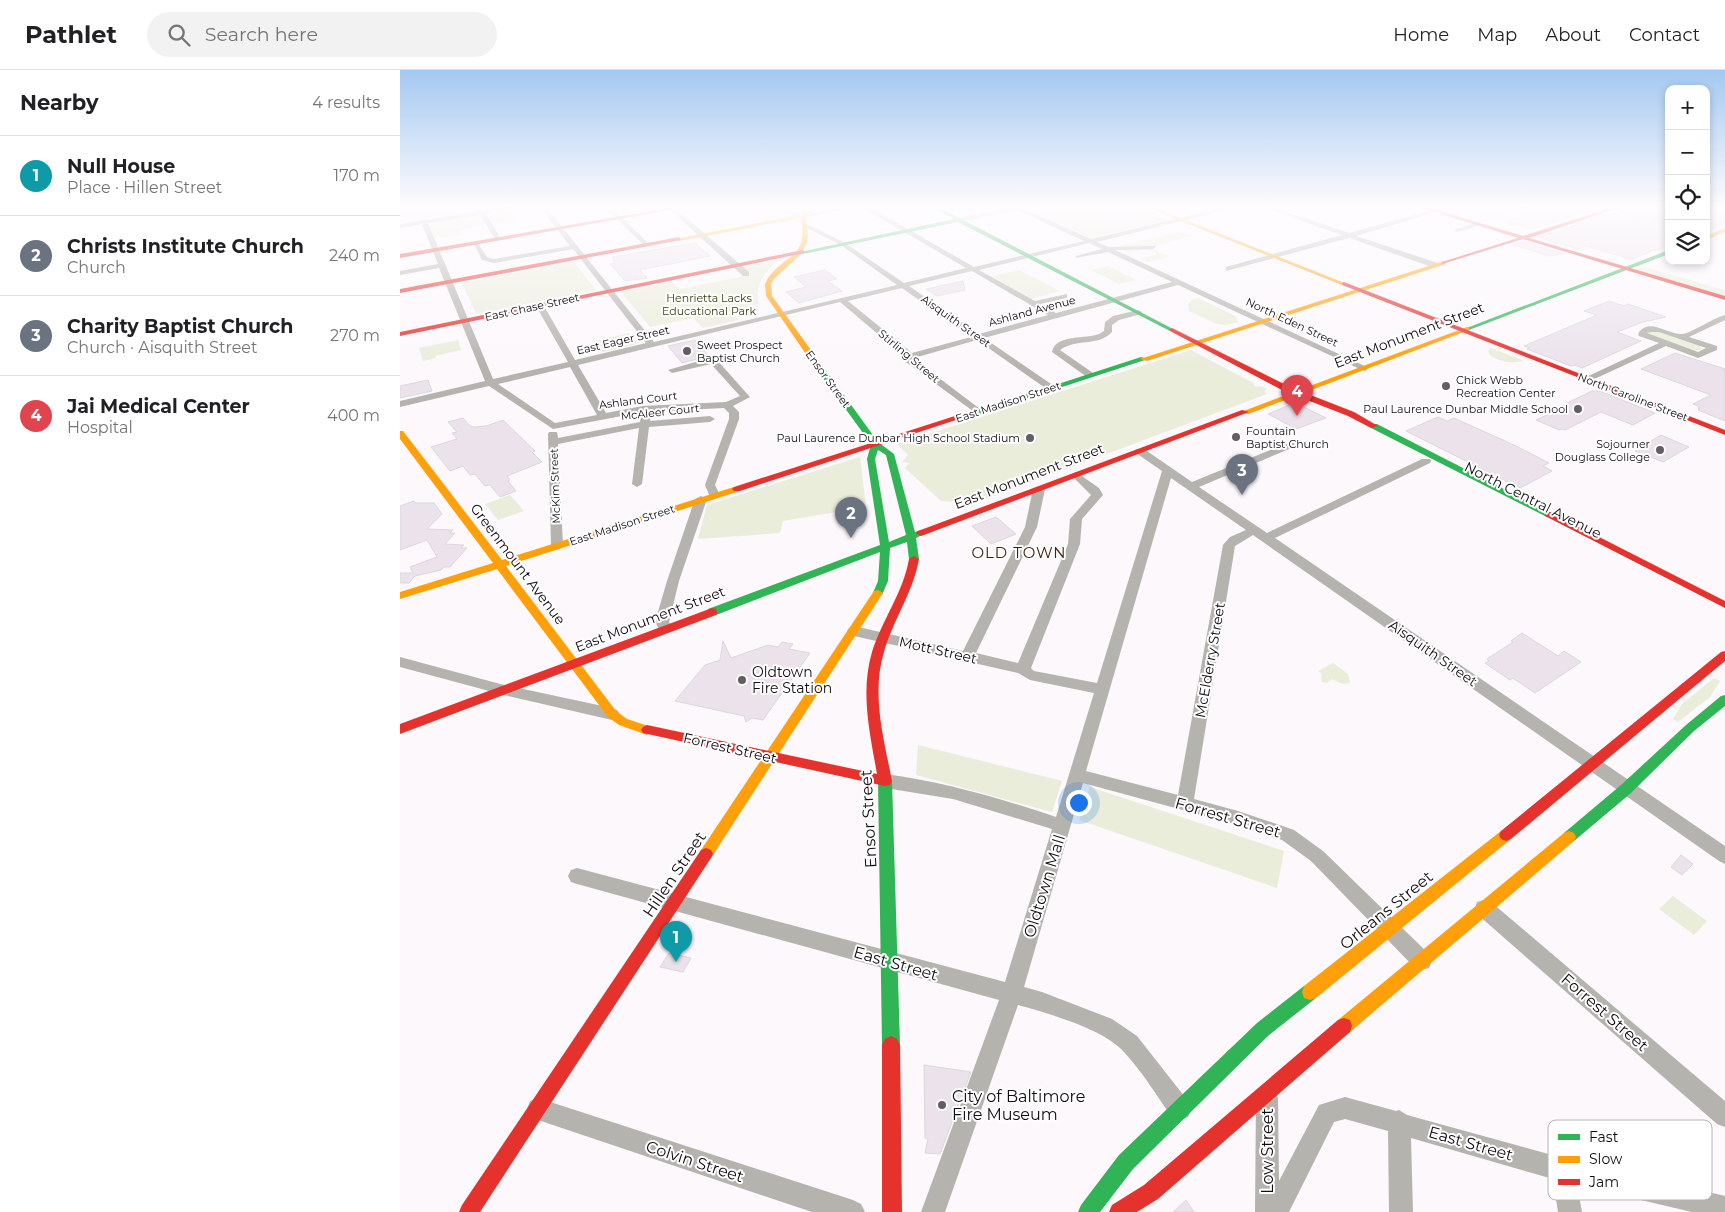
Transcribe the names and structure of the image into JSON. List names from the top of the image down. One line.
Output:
{"streets":{"main road":["East Chase Street","East Monument Street","Ensor Street","North Caroline Street","East Madison Street","North Central Avenue","Greenmount Avenue","Forrest Street","Hillen Street","Orleans Street"],"street":["Ashland Avenue","Aisquith Street","North Eden Street","East Eager Street","Stirling Street","Ashland Court","McAleer Court","McKim Street","Mott Street","McElderry Street","Oldtown Mall","East Street","Low Street","Colvin Street"]},"crossings":[["Ashland Avenue","Aisquith Street"],["Ashland Avenue","North Eden Street"],["Ashland Avenue","North Central Avenue"],["Aisquith Street","East Monument Street"],["Aisquith Street","East Eager Street"],["Aisquith Street","East Madison Street"],["Aisquith Street","McElderry Street"],["Aisquith Street","Oldtown Mall"],["Aisquith Street","Orleans Street"],["North Eden Street","East Monument Street"],["North Eden Street","East Madison Street"],["East Monument Street","Ensor Street"],["East Monument Street","North Caroline Street"],["East Monument Street","North Central Avenue"],["East Monument Street","Greenmount Avenue"],["East Monument Street","Forrest Street"],["East Monument Street","Hillen Street"],["East Eager Street","Stirling Street"],["East Eager Street","Ensor Street"],["Stirling Street","East Madison Street"],["Ensor Street","East Madison Street"],["Ensor Street","Mott Street"],["Ensor Street","Forrest Street"],["Ensor Street","East Street"],["North Caroline Street","East Madison Street"],["Ashland Court","McKim Street"],["East Madison Street","McKim Street"],["East Madison Street","North Central Avenue"],["East Madison Street","Greenmount Avenue"],["McAleer Court","McKim Street"],["North Central Avenue","McElderry Street"],["Greenmount Avenue","Forrest Street"],["Mott Street","Hillen Street"],["Mott Street","Oldtown Mall"],["McElderry Street","Forrest Street"],["Forrest Street","Hillen Street"],["Forrest Street","Oldtown Mall"],["Forrest Street","Orleans Street"],["Hillen Street","East Street"],["Hillen Street","Colvin Street"],["Oldtown Mall","East Street"],["Orleans Street","East Street"]],"districts":["OLD TOWN"],"parks":["Henrietta Lacks Educational Park"],"places":["Sweet Prospect Baptist Church","Chick Webb Recreation Center","Paul Laurence Dunbar Middle School","Fountain Baptist Church","Paul Laurence Dunbar High School Stadium","Sojourner Douglass College","Oldtown Fire Station","City of Baltimore Fire Museum"],"legend":["Fast","Slow","Jam"],"page":{"header":"Pathlet","search":"Search here","nav":["Home","Map","About","Contact"],"heading":["Nearby","4 results"],"map_buttons":["+","−"],"list":[{"mark":"1","name":"Null House","note":"Place · Hillen Street","value":"170 m"},{"mark":"2","name":"Christs Institute Church","note":"Church","value":"240 m"},{"mark":"3","name":"Charity Baptist Church","note":"Church · Aisquith Street","value":"270 m"},{"mark":"4","name":"Jai Medical Center","note":"Hospital","value":"400 m"}],"pins":["4","3","2","1"]}}
